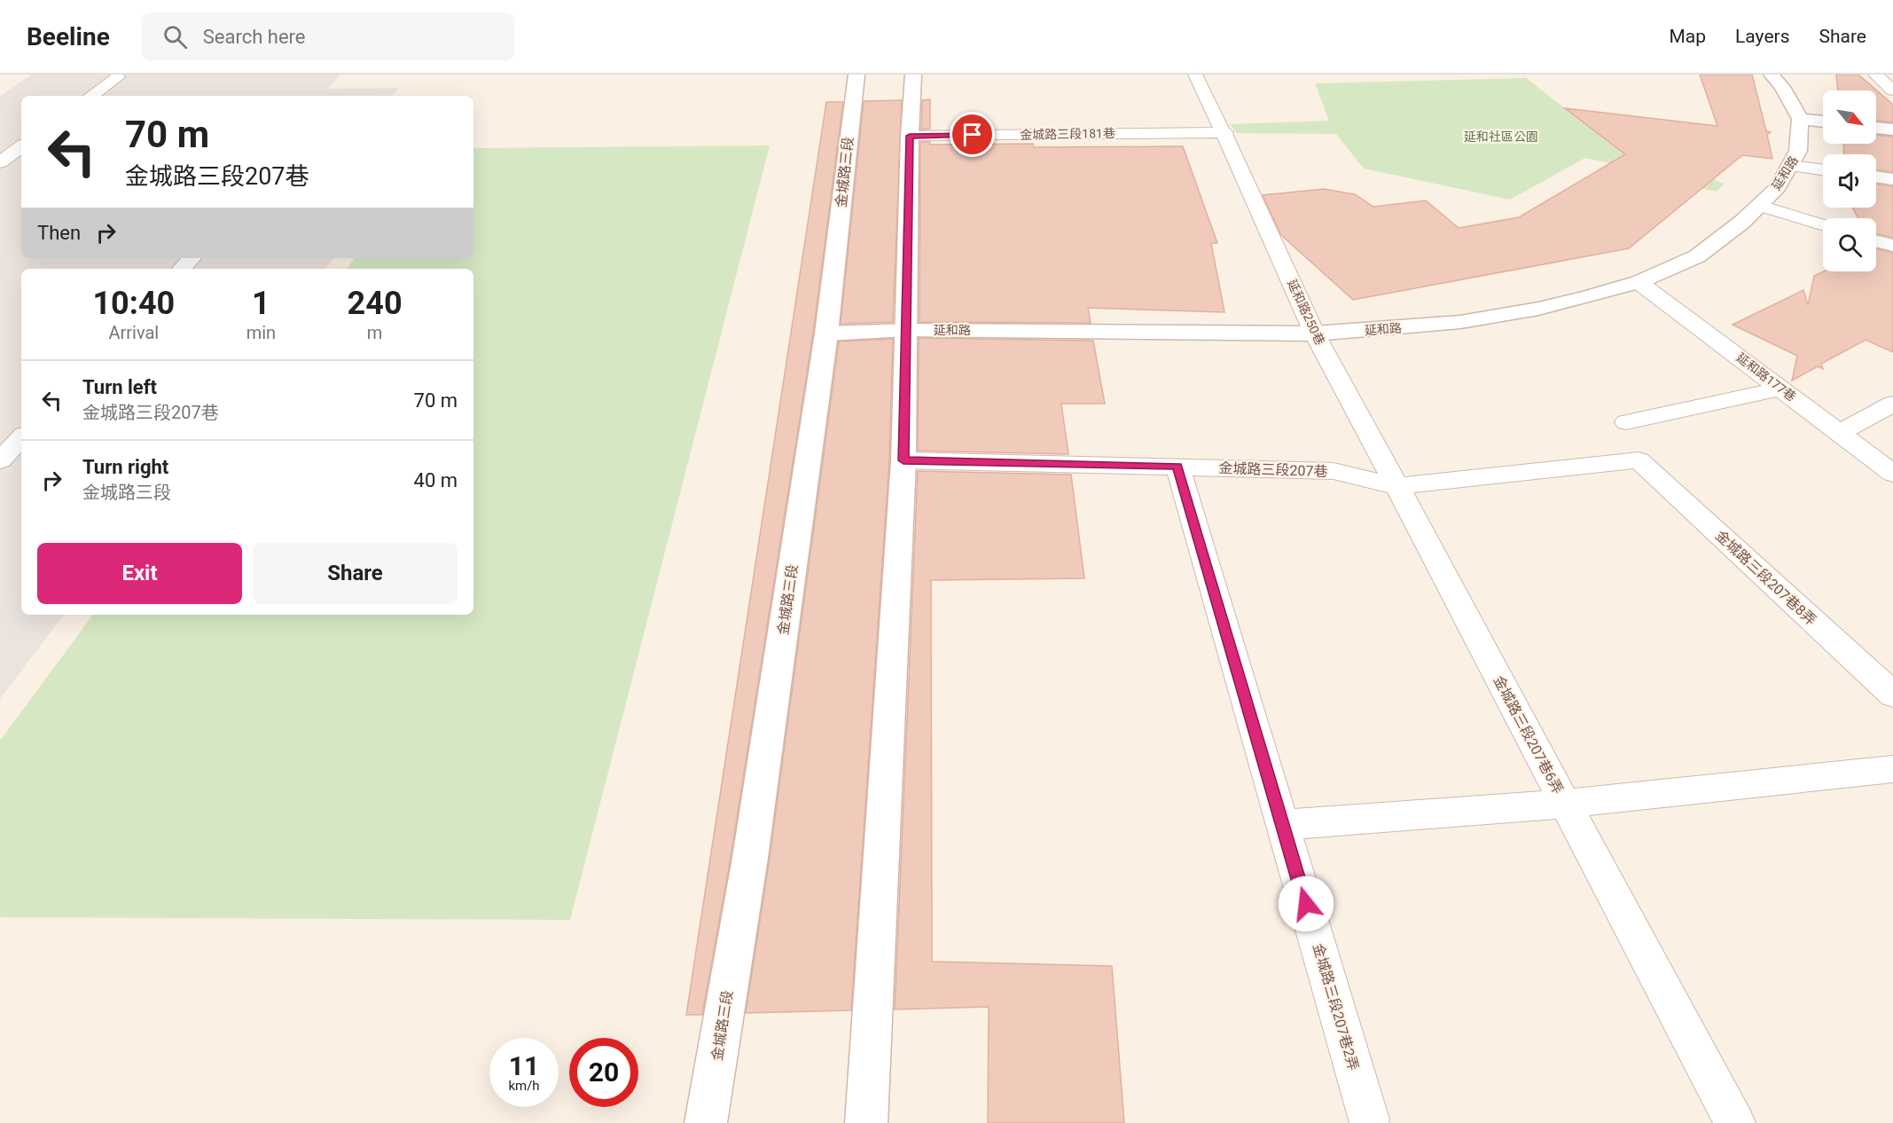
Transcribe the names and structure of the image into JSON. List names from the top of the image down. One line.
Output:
{"streets":{"main road":["金城路三段","延和路"],"lane":["金城路三段181巷","延和路250巷","延和路177巷","金城路三段207巷","金城路三段207巷8弄","金城路三段207巷6弄","金城路三段207巷2弄"]},"crossings":[["金城路三段181巷","延和路250巷"],["金城路三段","延和路"],["延和路","延和路250巷"],["延和路","延和路177巷"],["延和路250巷","金城路三段207巷"],["延和路250巷","金城路三段207巷6弄"],["金城路三段207巷","金城路三段207巷8弄"],["金城路三段207巷","金城路三段207巷6弄"],["金城路三段207巷","金城路三段207巷2弄"]],"parks":["延和社區公園"],"north":"bottom right","page":{"header":"Beeline","search":"Search here","nav":["Map","Layers","Share"],"turn":["70 m","金城路三段207巷"],"then":"Then","eta":["10:40","Arrival","1","min","240","m"],"list":[{"name":"Turn left","note":"金城路三段207巷","value":"70 m"},{"name":"Turn right","note":"金城路三段","value":"40 m"}],"buttons":["Exit","Share"],"speed":"11 km/h","limit":"20"}}
